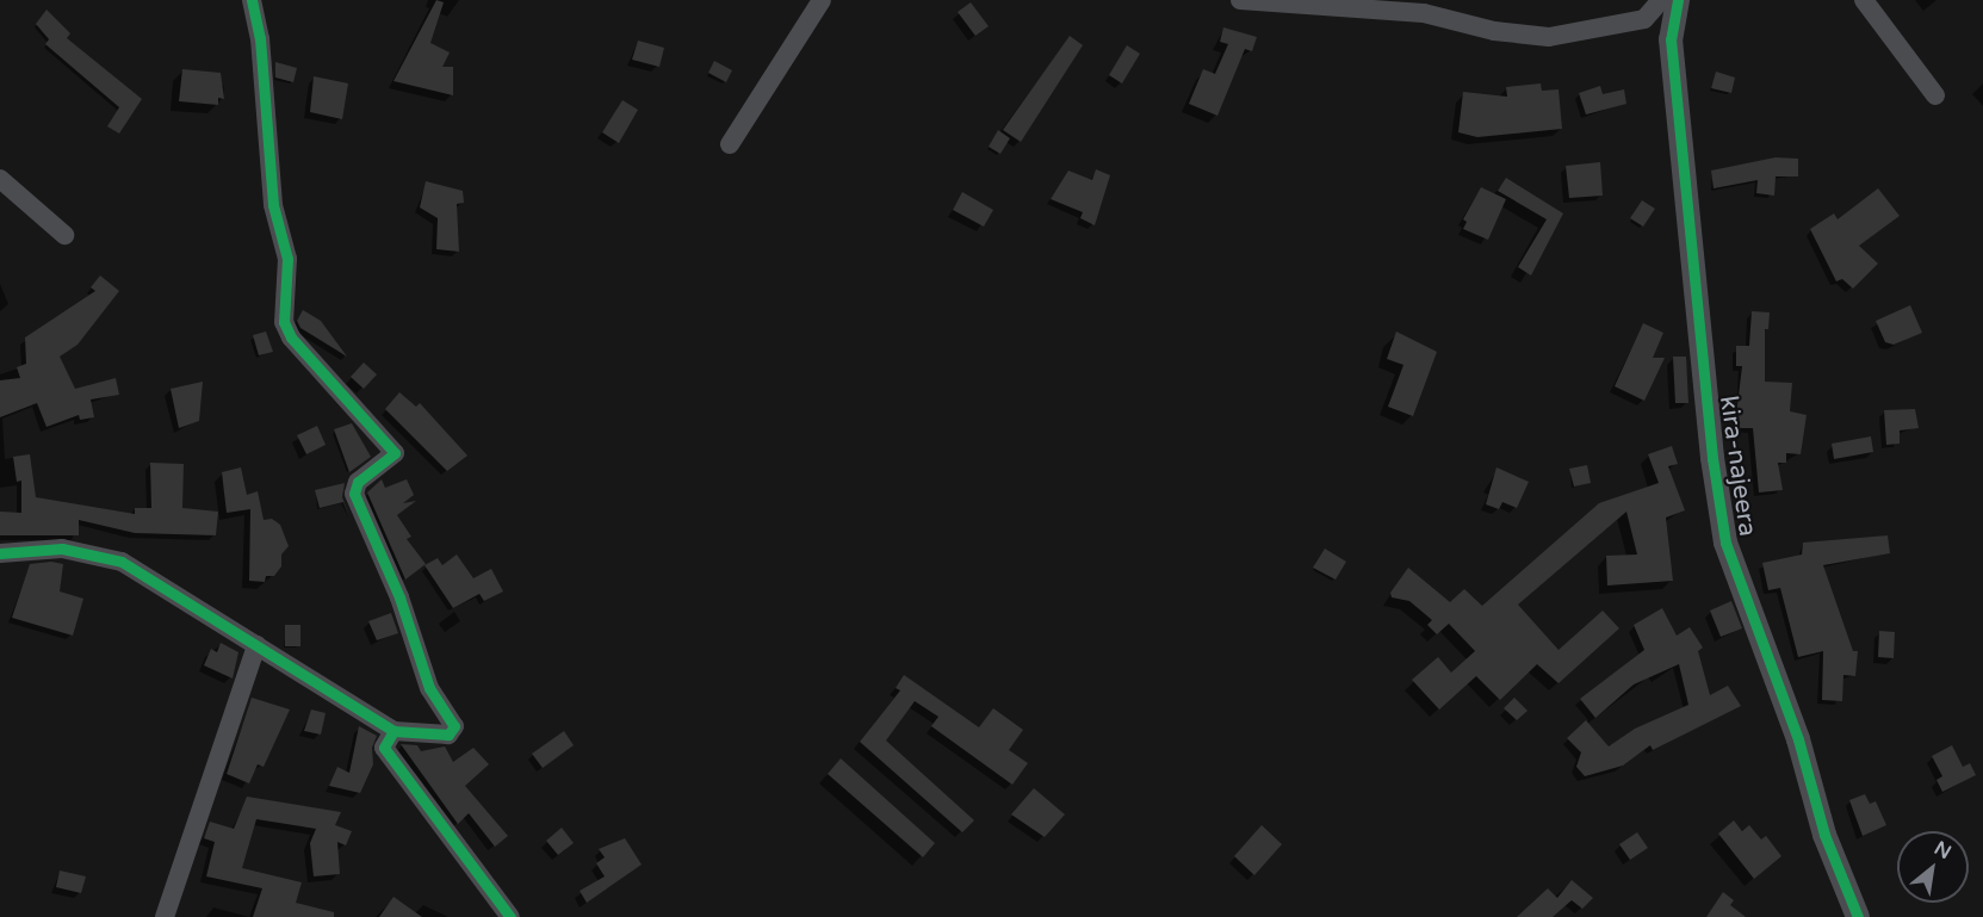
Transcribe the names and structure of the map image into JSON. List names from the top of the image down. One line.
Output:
{"streets":{"street":["kira-najeera"]},"north":"top right"}
